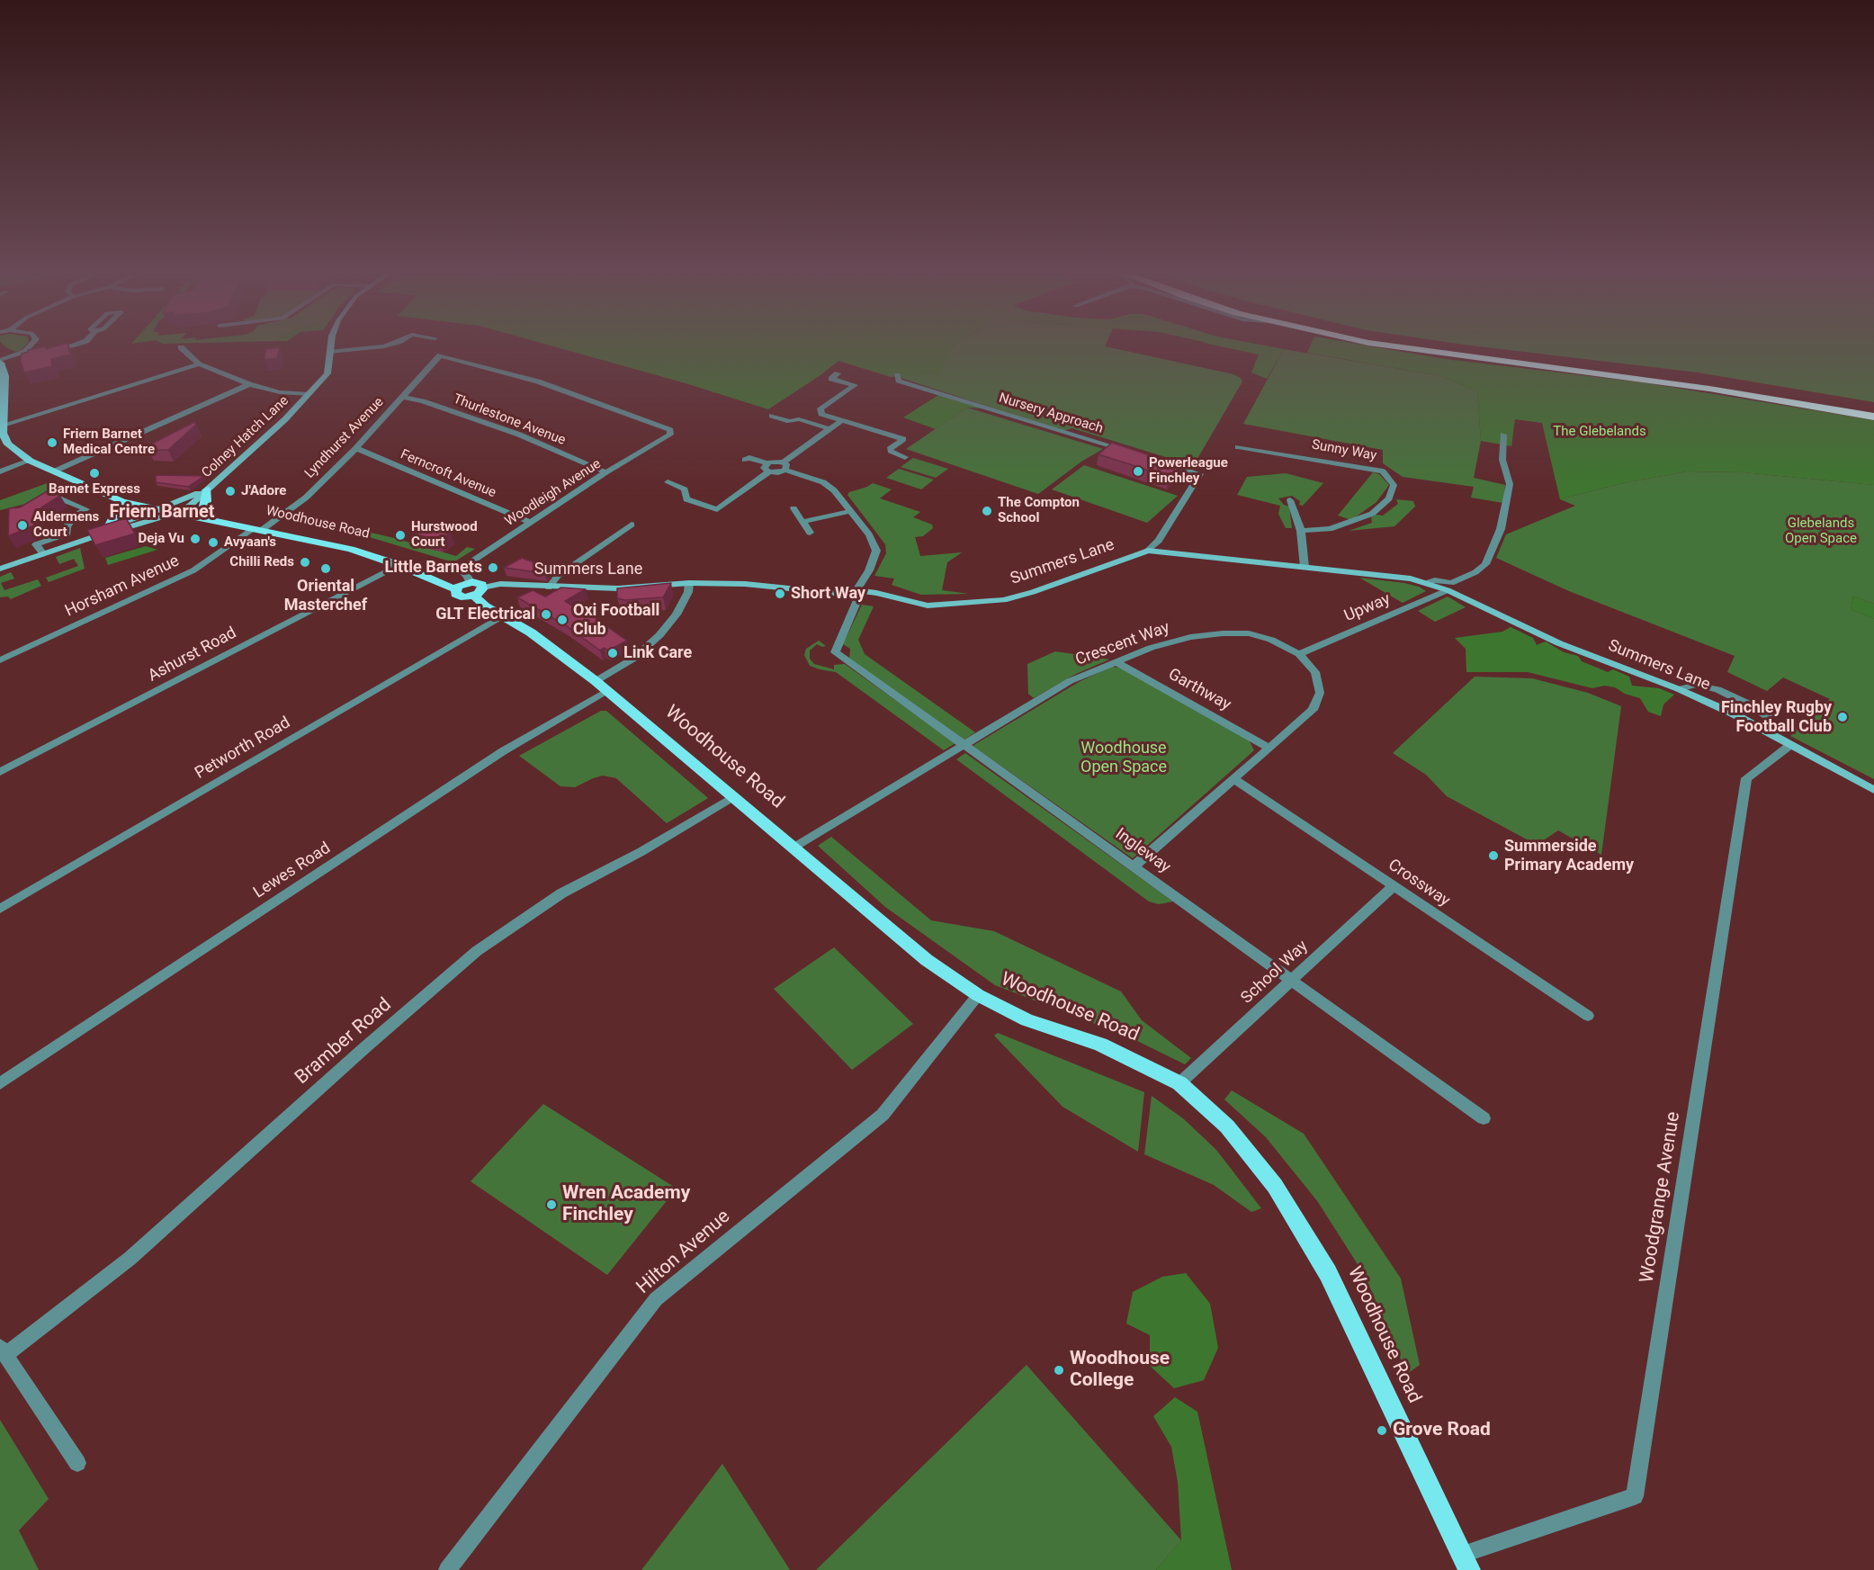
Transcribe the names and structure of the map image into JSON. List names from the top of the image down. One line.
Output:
{"streets":{"main road":["Woodhouse Road"],"street":["Nursery Approach","Thurlestone Avenue","Colney Hatch Lane","Lyndhurst Avenue","Sunny Way","Ferncroft Avenue","Woodleigh Avenue","Summers Lane","Horsham Avenue","Upway","Crescent Way","Ashurst Road","Garthway","Petworth Road","Ingleway","Lewes Road","Crossway","School Way","Bramber Road","Woodgrange Avenue","Hilton Avenue"]},"crossings":[["Thurlestone Avenue","Lyndhurst Avenue"],["Thurlestone Avenue","Woodleigh Avenue"],["Colney Hatch Lane","Woodhouse Road"],["Lyndhurst Avenue","Ferncroft Avenue"],["Lyndhurst Avenue","Woodleigh Avenue"],["Lyndhurst Avenue","Woodhouse Road"],["Lyndhurst Avenue","Horsham Avenue"],["Ferncroft Avenue","Woodleigh Avenue"],["Woodhouse Road","Horsham Avenue"],["Woodhouse Road","Crescent Way"],["Woodhouse Road","Ashurst Road"],["Woodhouse Road","Petworth Road"],["Woodhouse Road","Lewes Road"],["Woodhouse Road","School Way"],["Woodhouse Road","Bramber Road"],["Woodhouse Road","Woodgrange Avenue"],["Woodhouse Road","Hilton Avenue"],["Summers Lane","Upway"],["Summers Lane","Ingleway"],["Summers Lane","Woodgrange Avenue"],["Upway","Crescent Way"],["Crescent Way","Garthway"],["Crescent Way","Ingleway"],["Crescent Way","Crossway"],["Ingleway","School Way"],["Crossway","School Way"]],"districts":["Friern Barnet"],"parks":["The Glebelands","Glebelands Open Space","Woodhouse Open Space"],"places":["Friern Barnet Medical Centre","Powerleague Finchley","Barnet Express","J'Adore","The Compton School","Aldermens Court","Hurstwood Court","Deja Vu","Avyaan's","Chilli Reds","Little Barnets","Oriental Masterchef","Short Way","GLT Electrical","Oxi Football Club","Link Care","Finchley Rugby Football Club","Summerside Primary Academy","Wren Academy Finchley","Woodhouse College","Grove Road"]}
